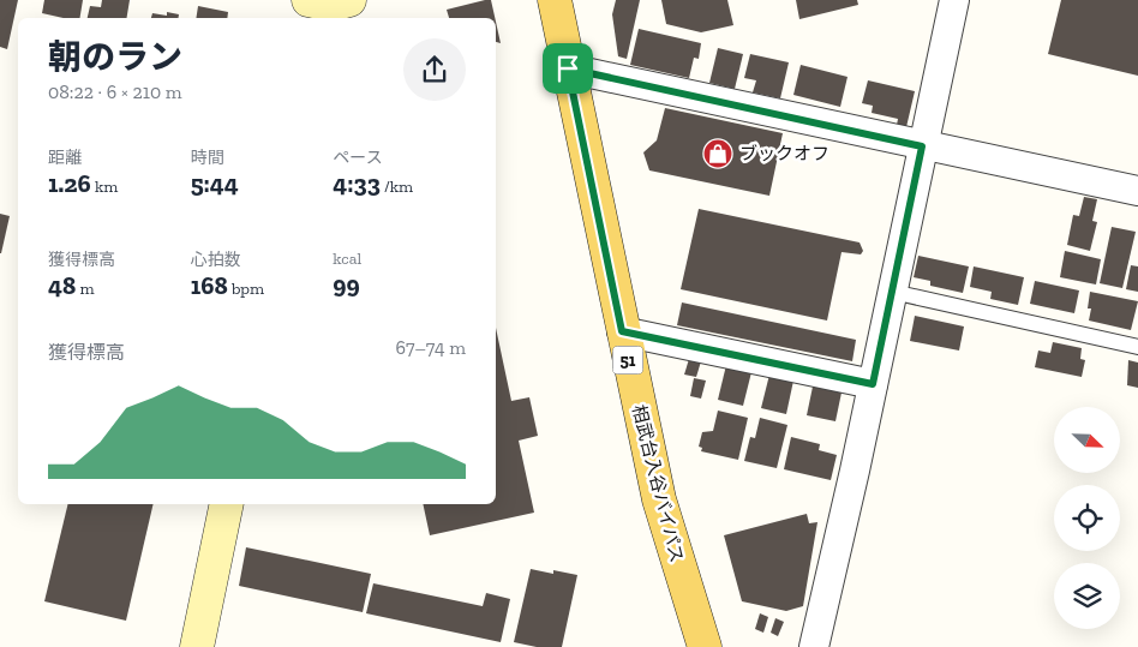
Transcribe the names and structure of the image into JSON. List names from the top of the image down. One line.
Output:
{"streets":{"main road":["51","相武台入谷バイパス"]},"places":{"shop":["ブックオフ"]},"north":"bottom right","page":{"heading":["朝のラン","08:22 · 6 × 210 m"],"stats":[["距離","1.26 km"],["時間","5:44"],["ペース","4:33 /km"],["獲得標高","48 m"],["心拍数","168 bpm"],["kcal","99"]],"chart":["獲得標高","67–74 m"]}}
